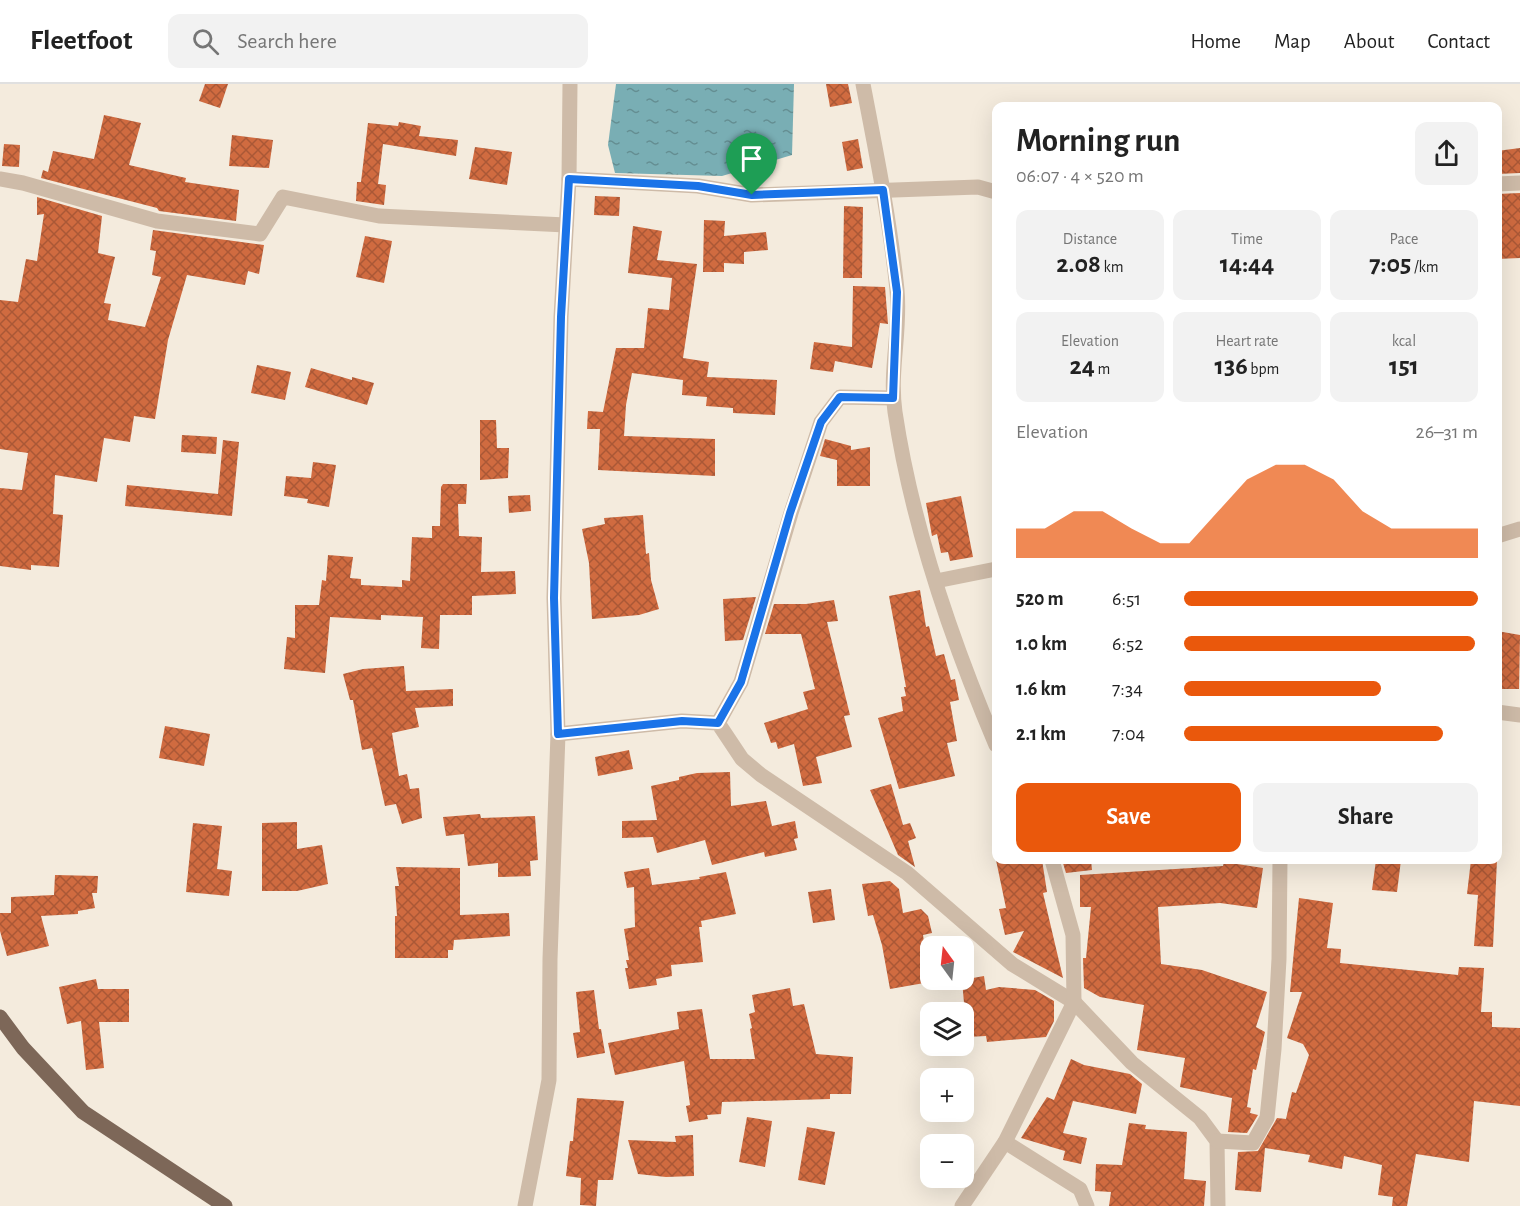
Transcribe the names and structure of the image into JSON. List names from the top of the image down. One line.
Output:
{"north":"top","page":{"header":"Fleetfoot","search":"Search here","nav":["Home","Map","About","Contact"],"heading":["Morning run","06:07 · 4 × 520 m"],"stats":[["Distance","2.08 km"],["Time","14:44"],["Pace","7:05 /km"],["Elevation","24 m"],["Heart rate","136 bpm"],["kcal","151"]],"chart":["Elevation","26–31 m"],"list":[{"name":"520 m","note":"6:51"},{"name":"1.0 km","note":"6:52"},{"name":"1.6 km","note":"7:34"},{"name":"2.1 km","note":"7:04"}],"buttons":["Save","Share"],"map_buttons":["+","−"]}}
